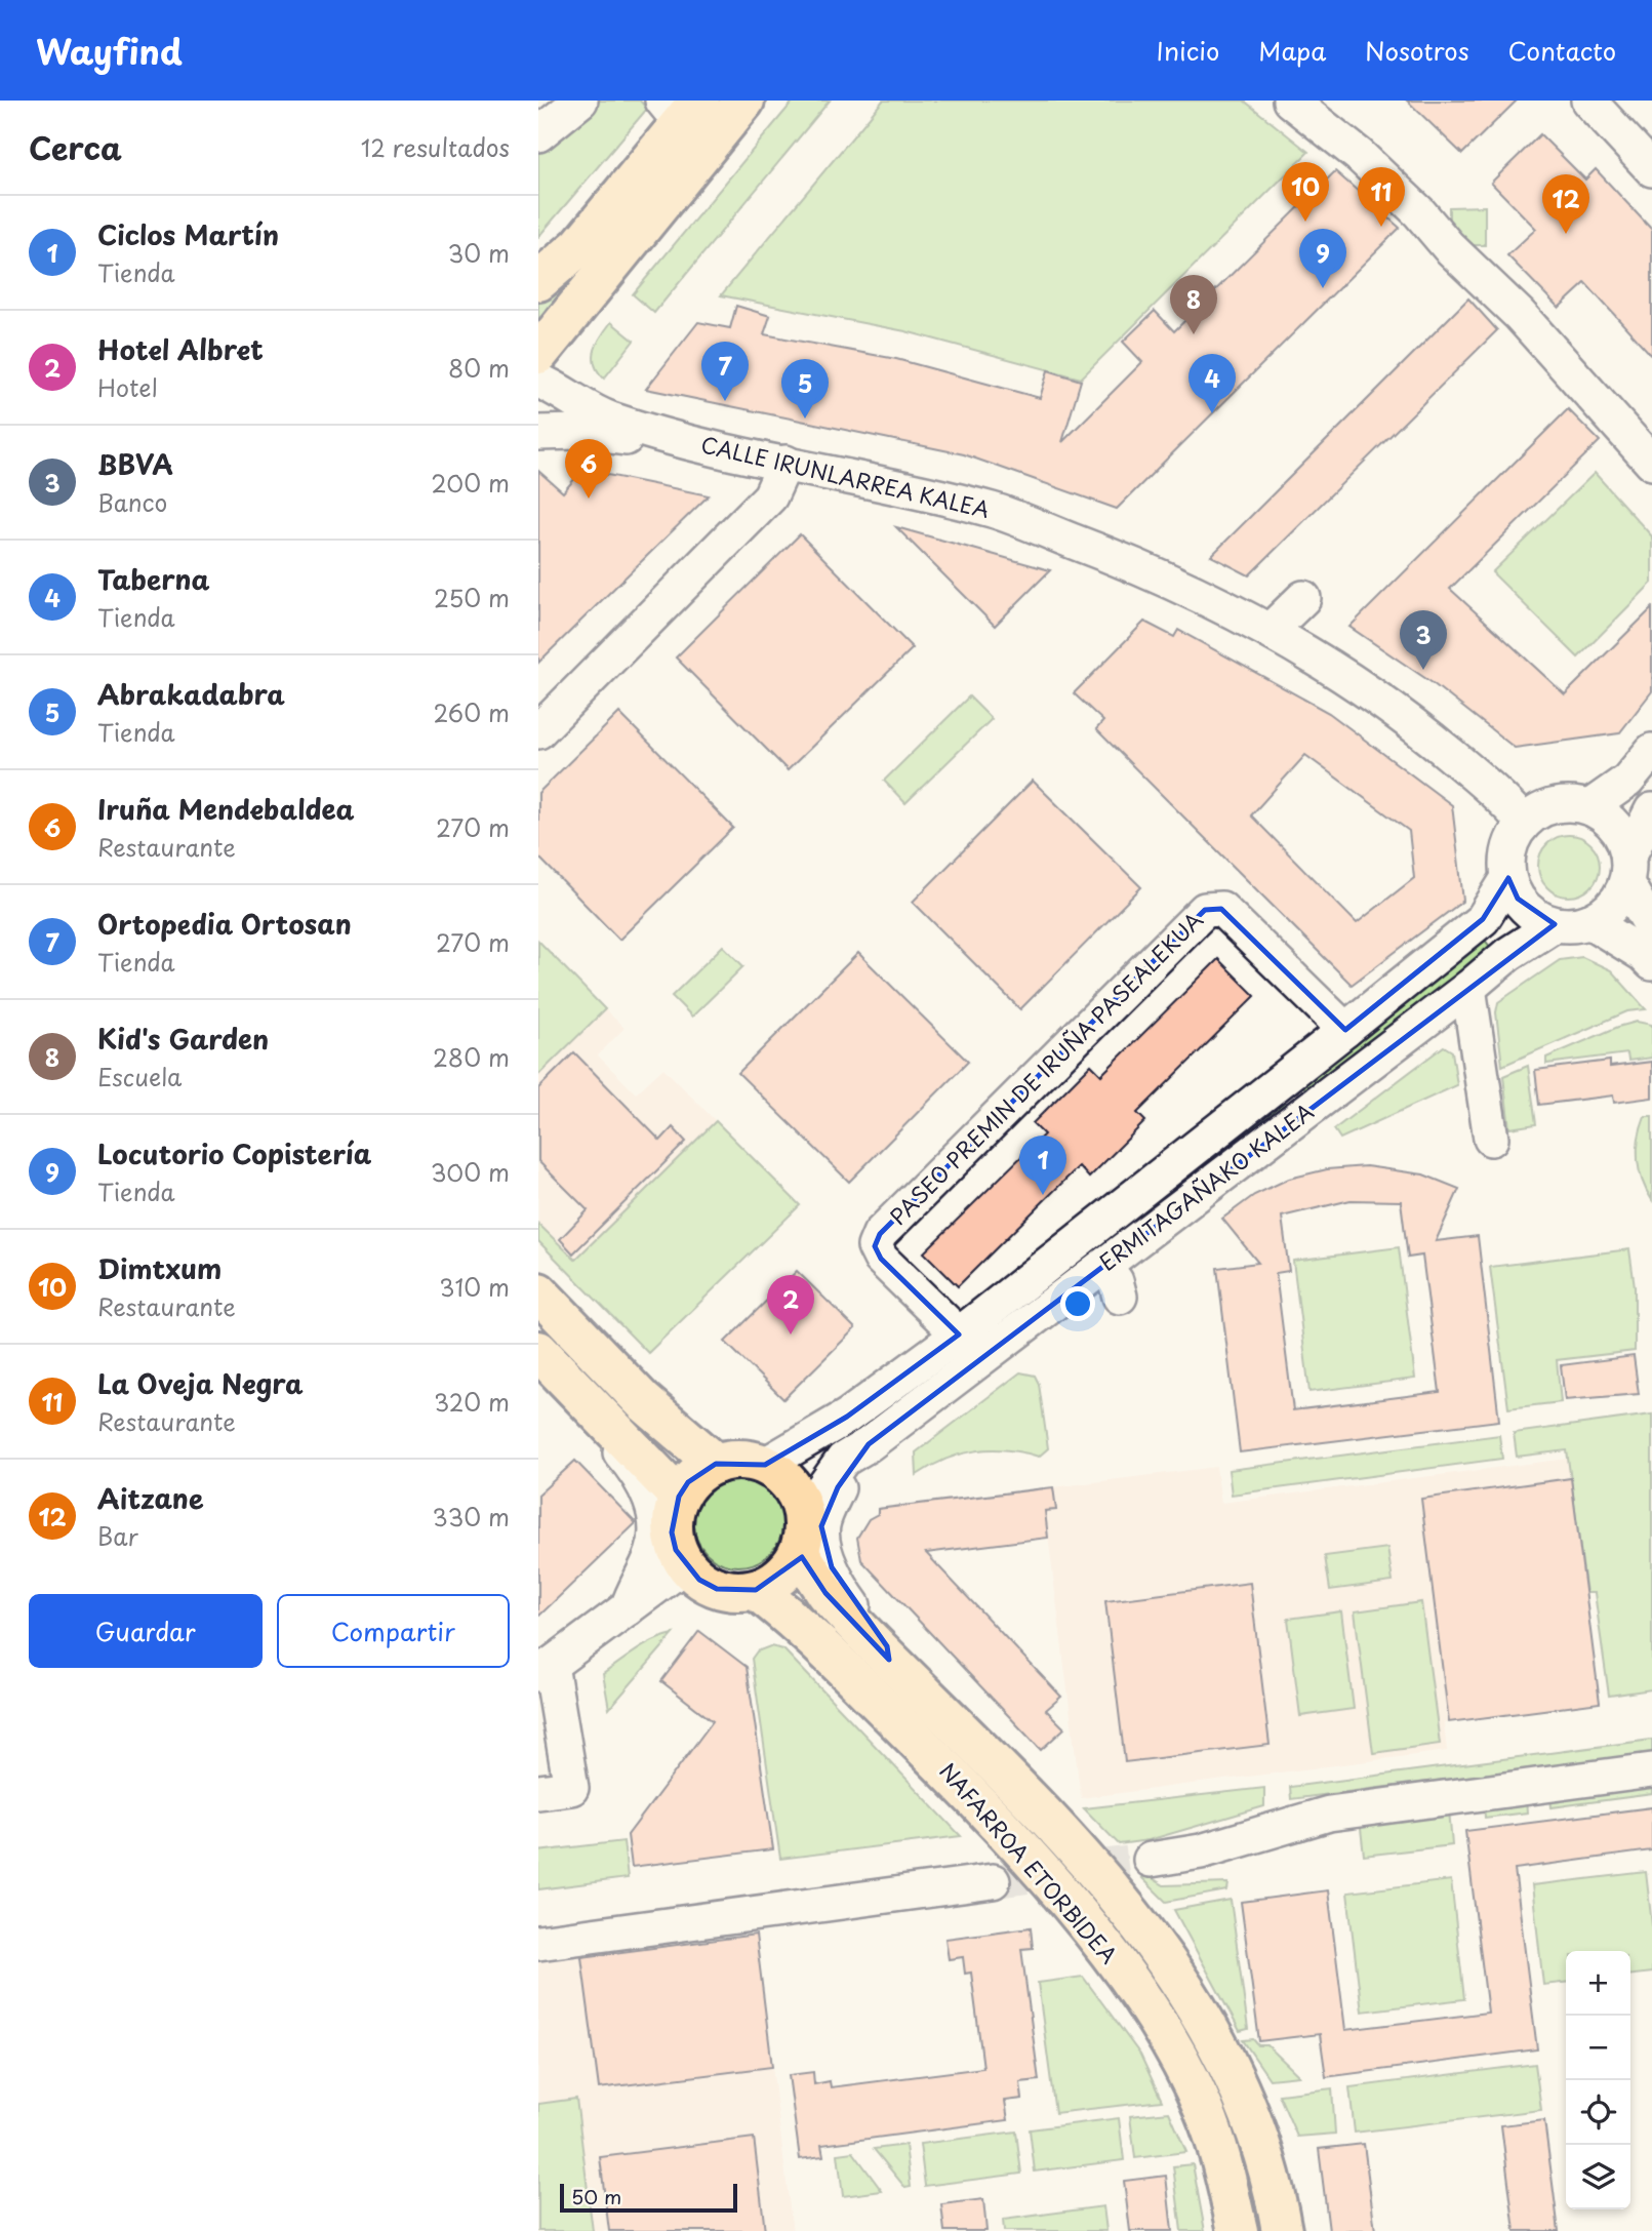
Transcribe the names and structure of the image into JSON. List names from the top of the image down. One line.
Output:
{"streets":{"main road":["NAFARROA ETORBIDEA"],"street":["CALLE IRUNLARREA KALEA","PASEO PREMIN DE IRUÑA PASEALEKUA","ERMITAGAÑAKO KALEA"]},"crossings":[["CALLE IRUNLARREA KALEA","ERMITAGAÑAKO KALEA"],["PASEO PREMIN DE IRUÑA PASEALEKUA","ERMITAGAÑAKO KALEA"],["ERMITAGAÑAKO KALEA","NAFARROA ETORBIDEA"]],"scale_bar":"50 m","page":{"header":"Wayfind","nav":["Inicio","Mapa","Nosotros","Contacto"],"heading":["Cerca","12 resultados"],"pins":["10","11","12","9","8","7","4","5","6","3","1","2"],"list":[{"mark":"1","name":"Ciclos Martín","note":"Tienda","value":"30 m"},{"mark":"2","name":"Hotel Albret","note":"Hotel","value":"80 m"},{"mark":"3","name":"BBVA","note":"Banco","value":"200 m"},{"mark":"4","name":"Taberna","note":"Tienda","value":"250 m"},{"mark":"5","name":"Abrakadabra","note":"Tienda","value":"260 m"},{"mark":"6","name":"Iruña Mendebaldea","note":"Restaurante","value":"270 m"},{"mark":"7","name":"Ortopedia Ortosan","note":"Tienda","value":"270 m"},{"mark":"8","name":"Kid's Garden","note":"Escuela","value":"280 m"},{"mark":"9","name":"Locutorio Copistería","note":"Tienda","value":"300 m"},{"mark":"10","name":"Dimtxum","note":"Restaurante","value":"310 m"},{"mark":"11","name":"La Oveja Negra","note":"Restaurante","value":"320 m"},{"mark":"12","name":"Aitzane","note":"Bar","value":"330 m"}],"buttons":["Guardar","Compartir"],"map_buttons":["+","−"],"scale":"50 m"}}
